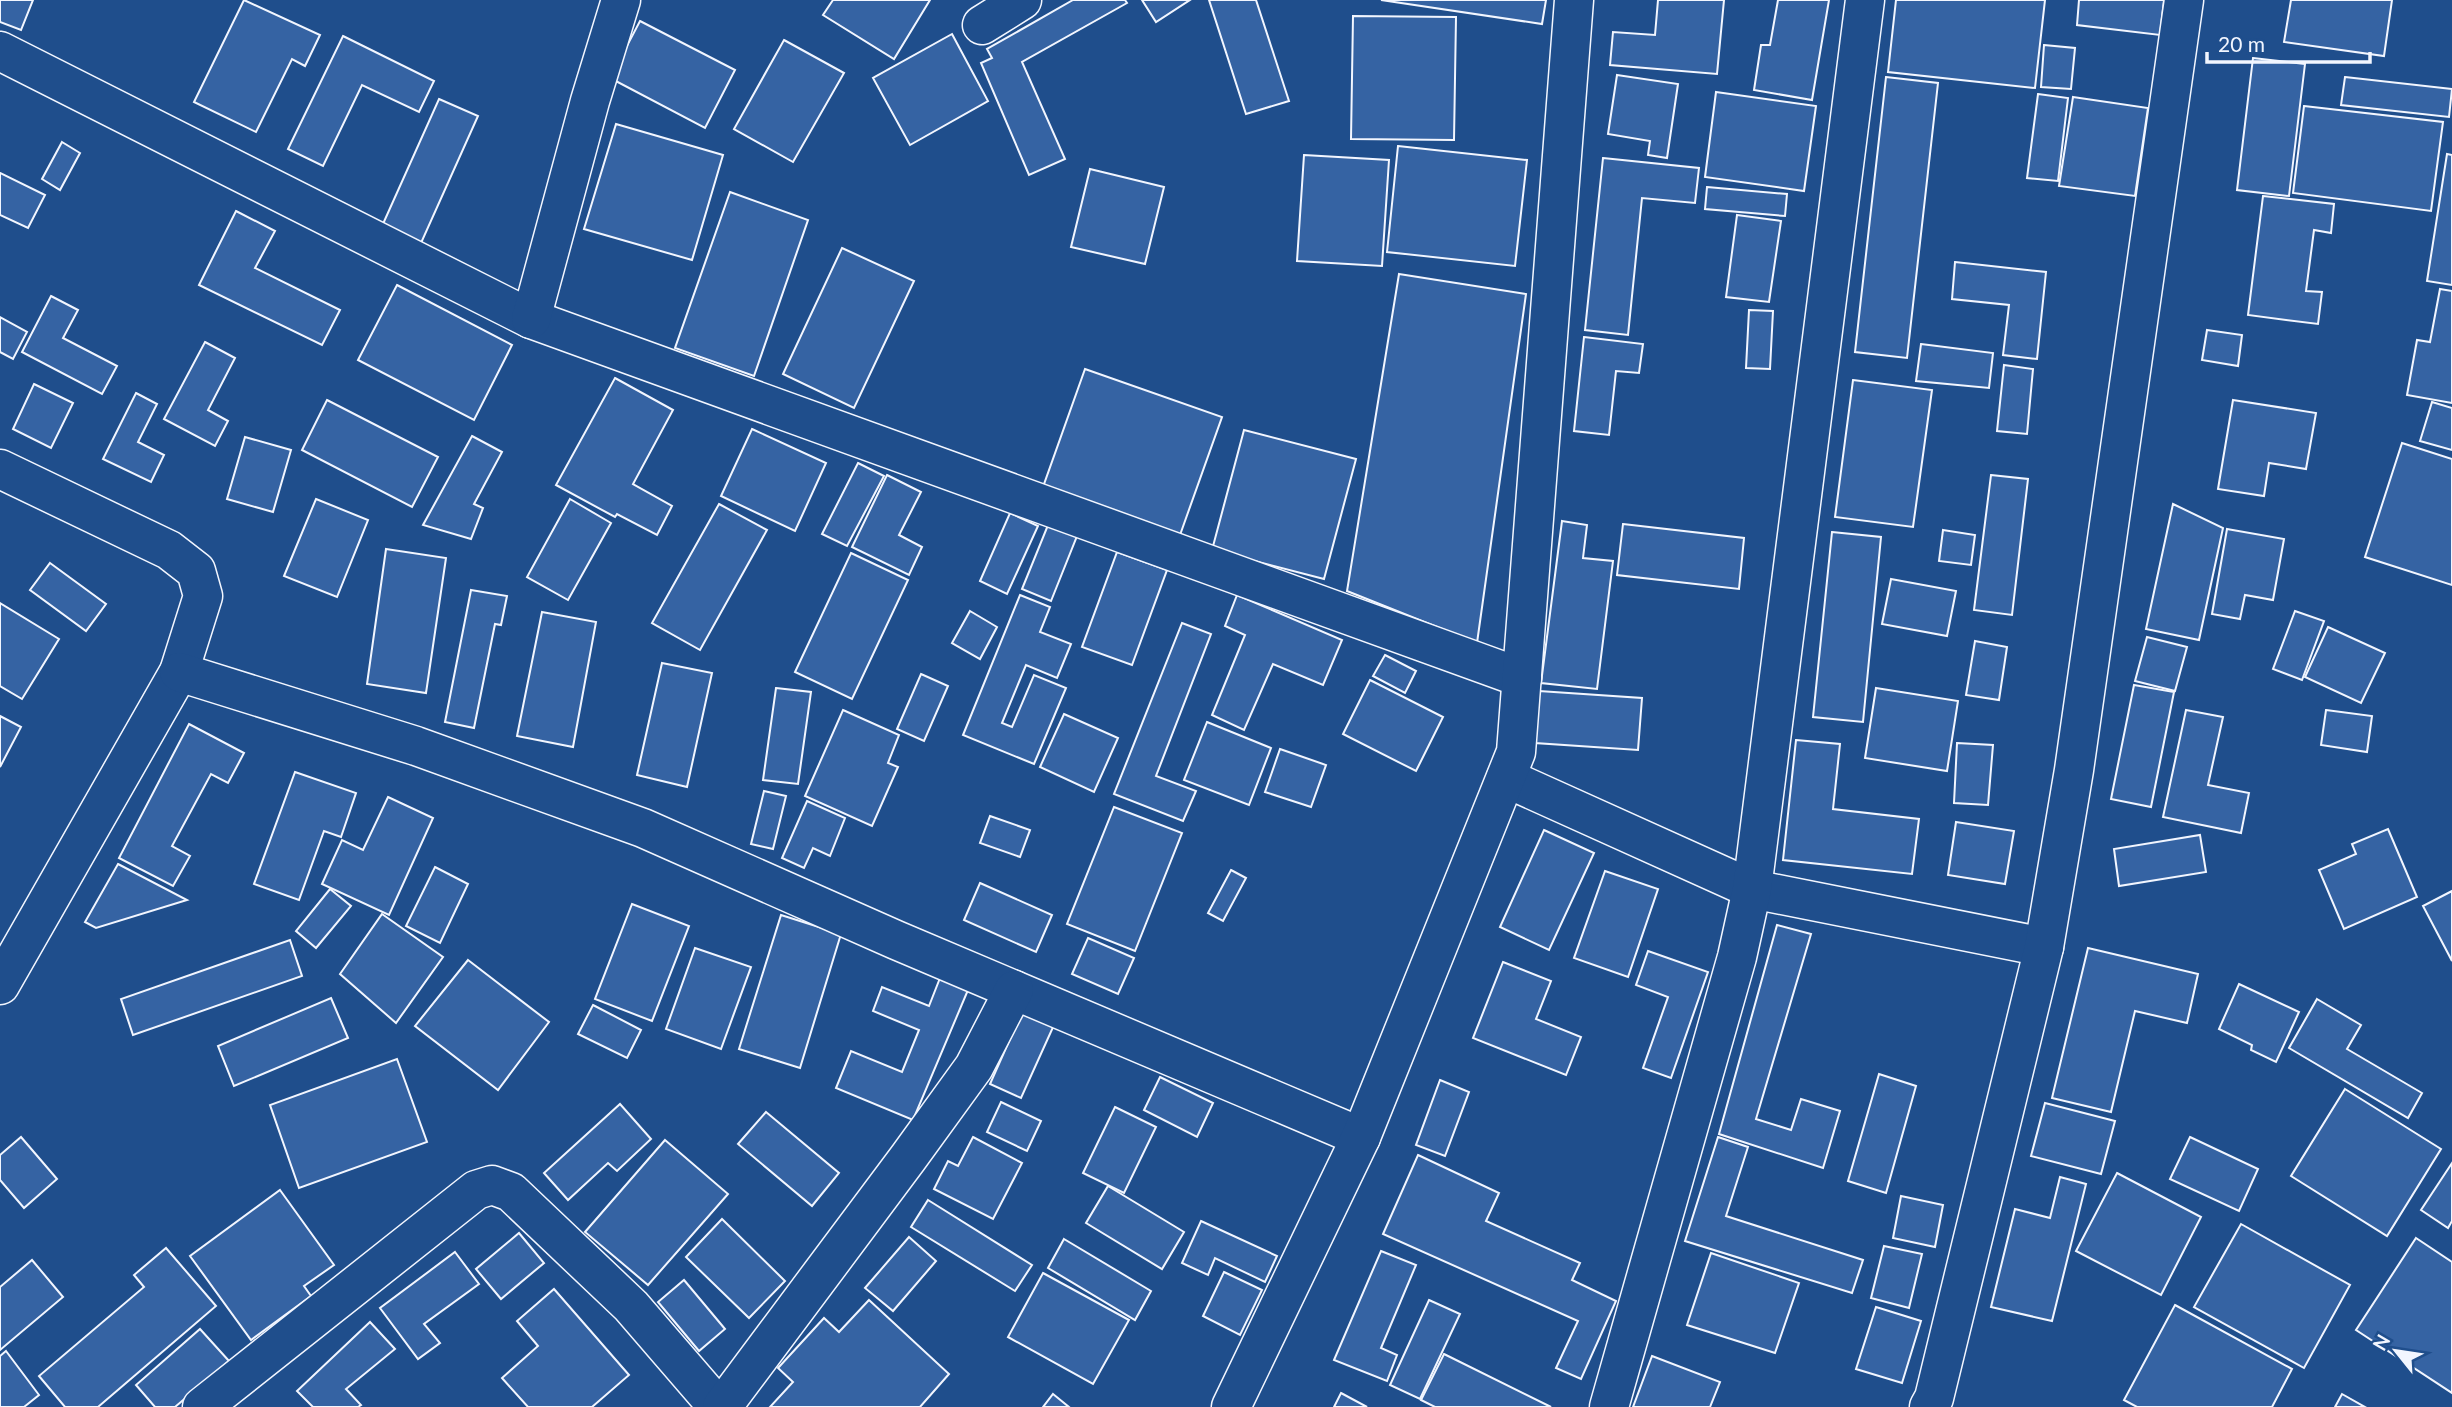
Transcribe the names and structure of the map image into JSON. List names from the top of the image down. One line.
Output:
{"scale_bar":"20 m","north":"top left"}
